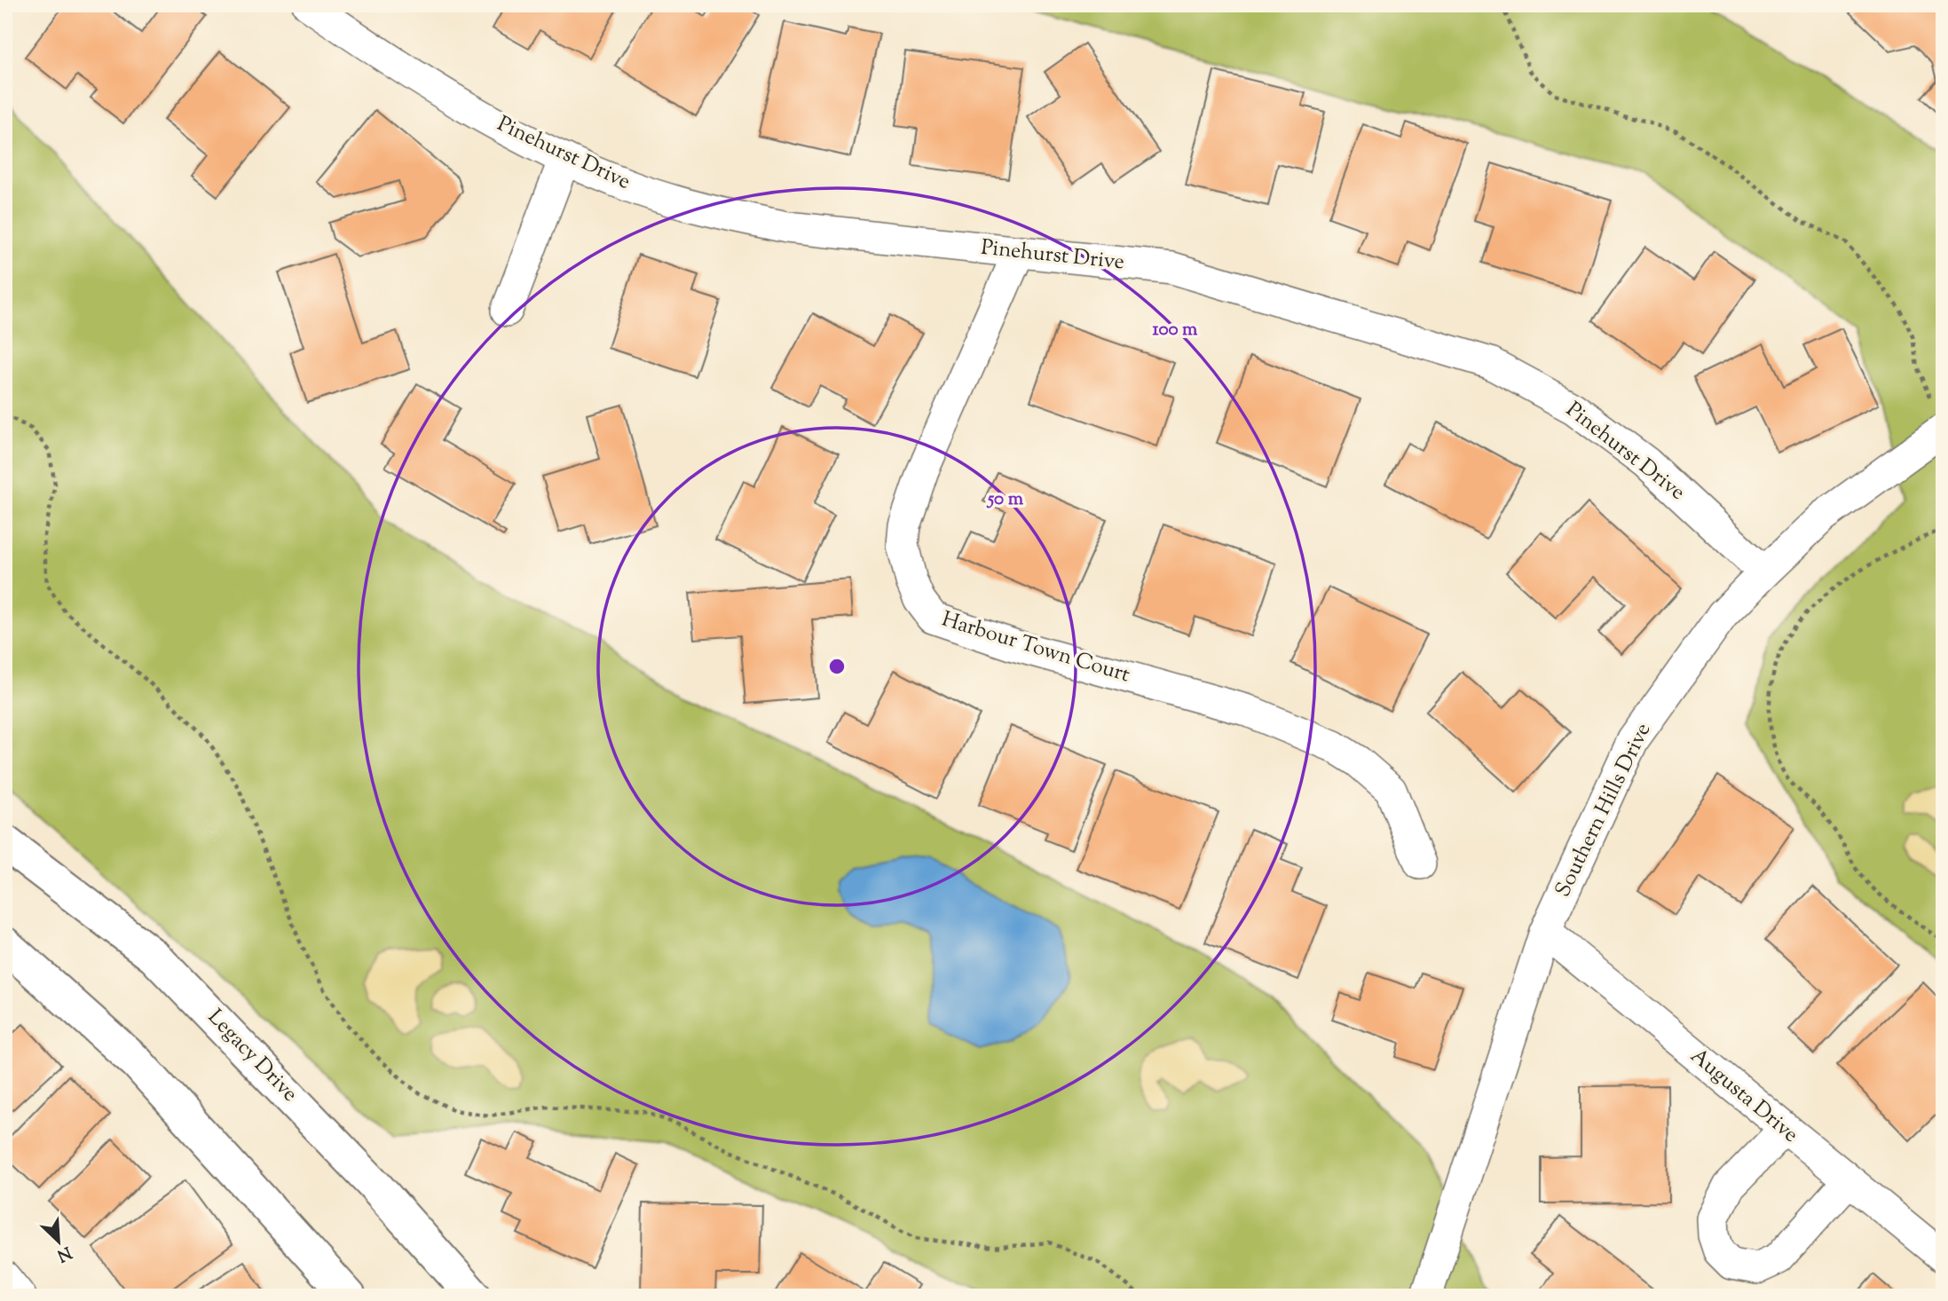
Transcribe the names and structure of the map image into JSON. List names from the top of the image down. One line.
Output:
{"streets":{"main road":["Legacy Drive"],"street":["Pinehurst Drive","Harbour Town Court","Southern Hills Drive","Augusta Drive"]},"crossings":[["Pinehurst Drive","Harbour Town Court"],["Pinehurst Drive","Southern Hills Drive"],["Southern Hills Drive","Augusta Drive"]],"north":"bottom right","rings":["100 m","50 m"]}
